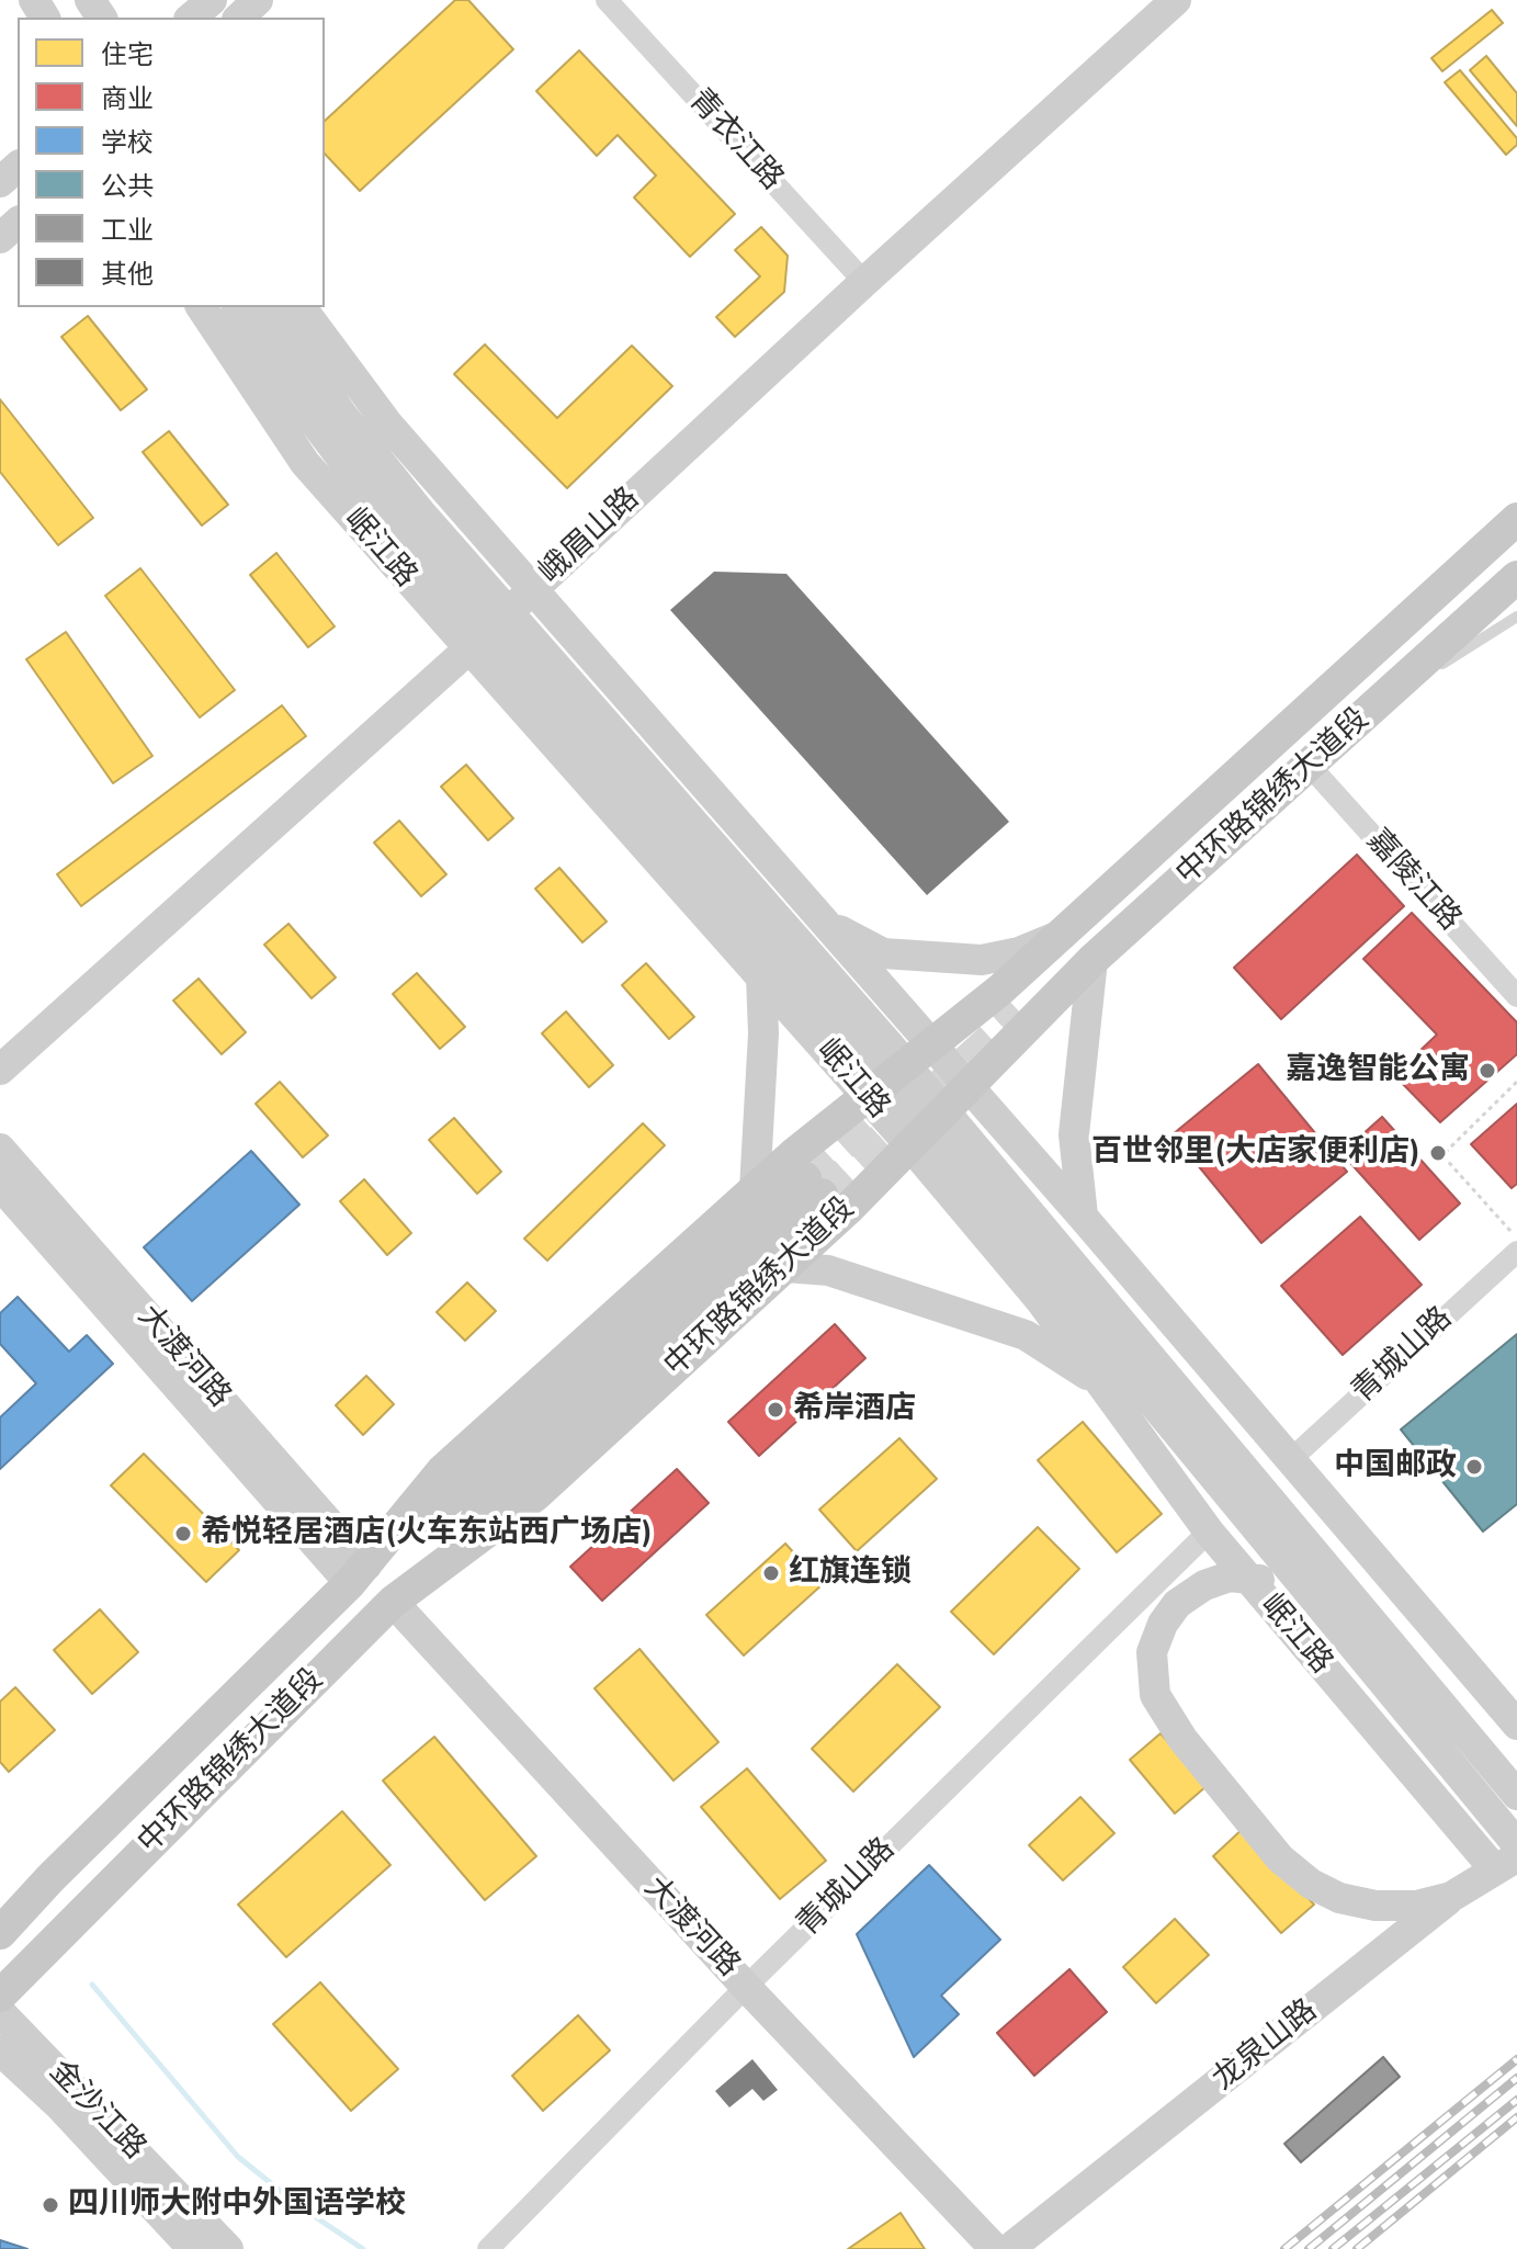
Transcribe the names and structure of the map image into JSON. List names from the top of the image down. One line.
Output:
{"streets":{"main road":["峨眉山路","岷江路","中环路锦绣大道段","大渡河路","龙泉山路","金沙江路"],"street":["青衣江路","嘉陵江路","青城山路"]},"crossings":[["青衣江路","峨眉山路"],["峨眉山路","岷江路"],["岷江路","中环路锦绣大道段"],["岷江路","青城山路"],["岷江路","龙泉山路"],["中环路锦绣大道段","嘉陵江路"],["中环路锦绣大道段","大渡河路"],["青城山路","大渡河路"]],"places":["嘉逸智能公寓","百世邻里(大店家便利店)","希岸酒店","中国邮政","希悦轻居酒店(火车东站西广场店)","红旗连锁","四川师大附中外国语学校"],"legend":["住宅","商业","学校","公共","工业","其他"]}
